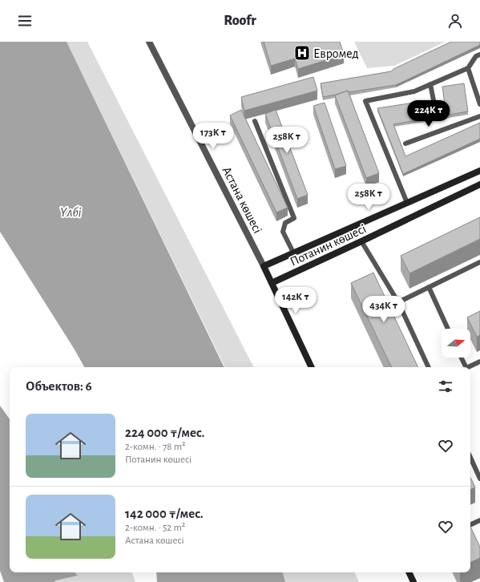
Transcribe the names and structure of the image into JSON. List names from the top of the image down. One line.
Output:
{"streets":{"main road":["Астана көшесі","Потанин көшесі"]},"crossings":[["Астана көшесі","Потанин көшесі"]],"water":["Үлбі"],"places":{"hospital":["Евромед"]},"north":"right","page":{"header":"Roofr","price":["224K ₸","173K ₸","258K ₸","258K ₸","142K ₸","434K ₸"],"heading":"Объектов: 6","list":[{"name":"224 000 ₸/мес.","note":"2-комн. · 78 m² · Потанин көшесі"},{"name":"142 000 ₸/мес.","note":"2-комн. · 52 m² · Астана көшесі"}]}}
